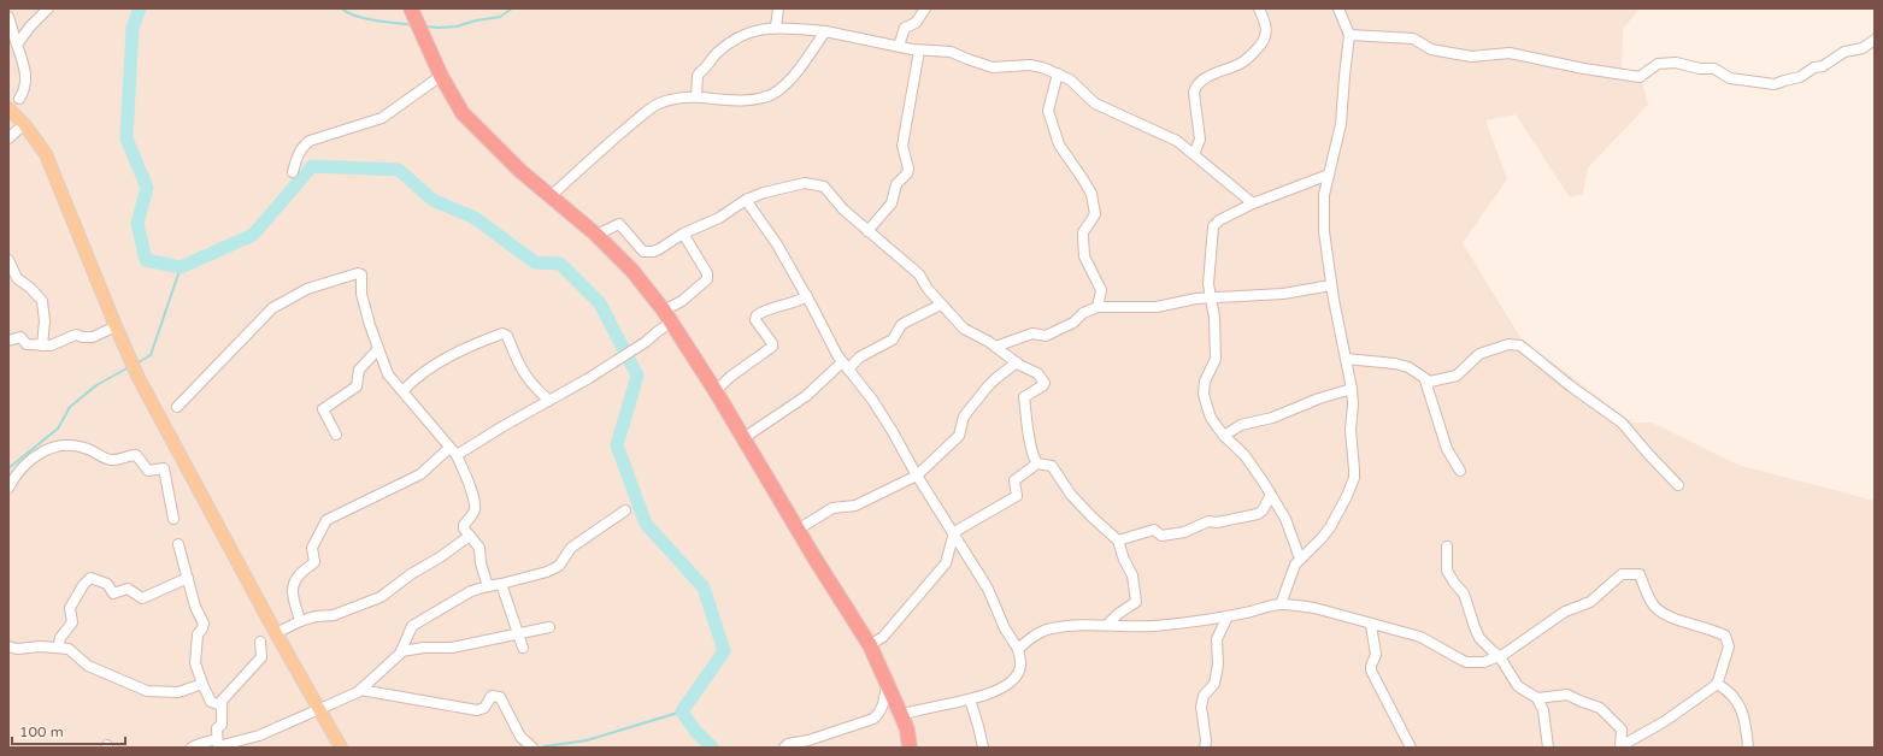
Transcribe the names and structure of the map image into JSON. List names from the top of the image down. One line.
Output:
{"scale_bar":"100 m"}
